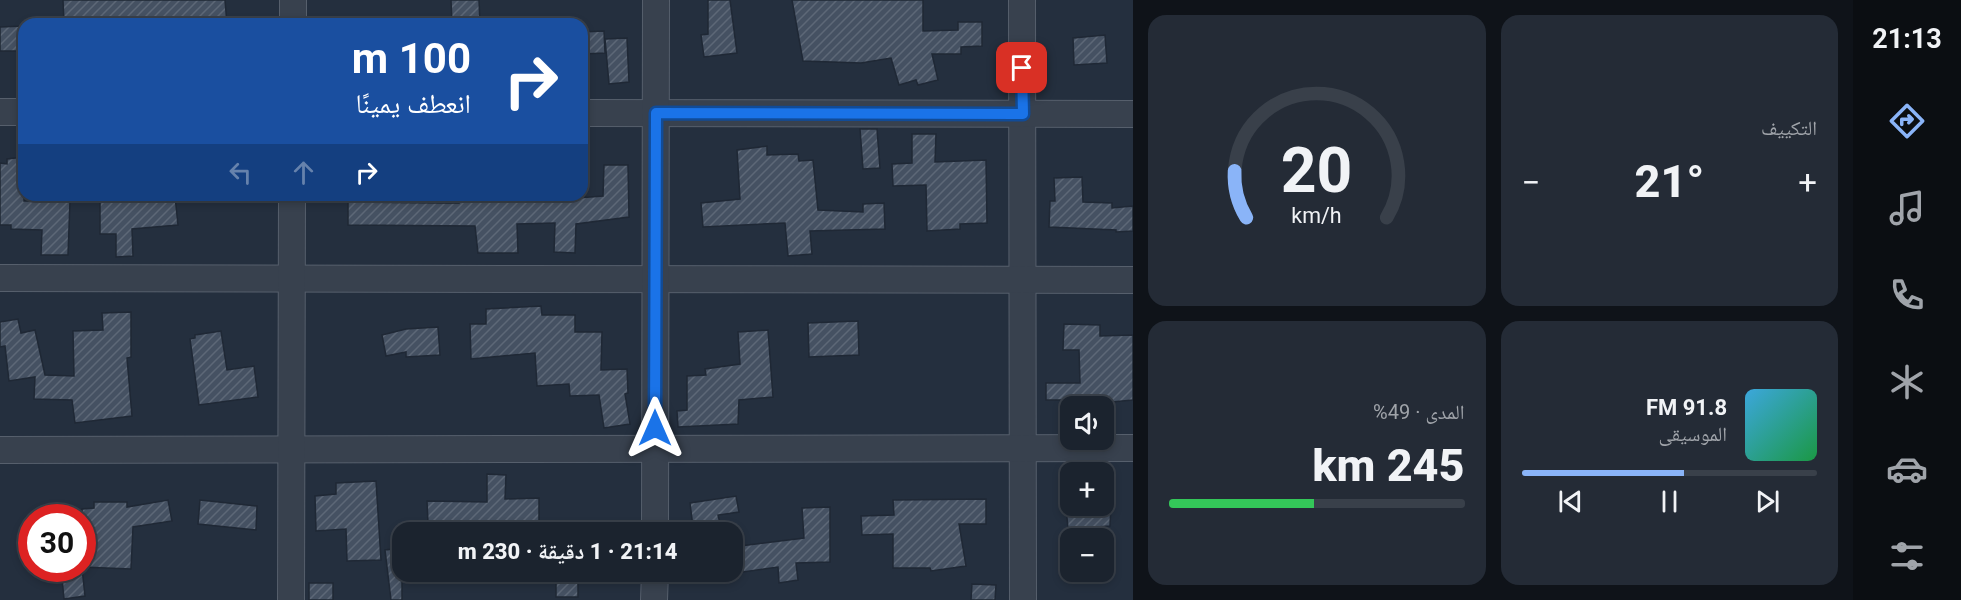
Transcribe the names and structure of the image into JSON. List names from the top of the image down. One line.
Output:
{"page":{"tabs":"21:13","tile":["التكييف",["المدى · 49%","245 km"]],"turn":["100 m","انعطف يمينًا"],"heat":["−","21°","+"],"song":["91.8 FM","الموسيقى"],"map_buttons":["+","−"],"limit":"30","trip":"21:14 · 1 دقيقة · 230 m","gauge":["20","km/h"]}}
